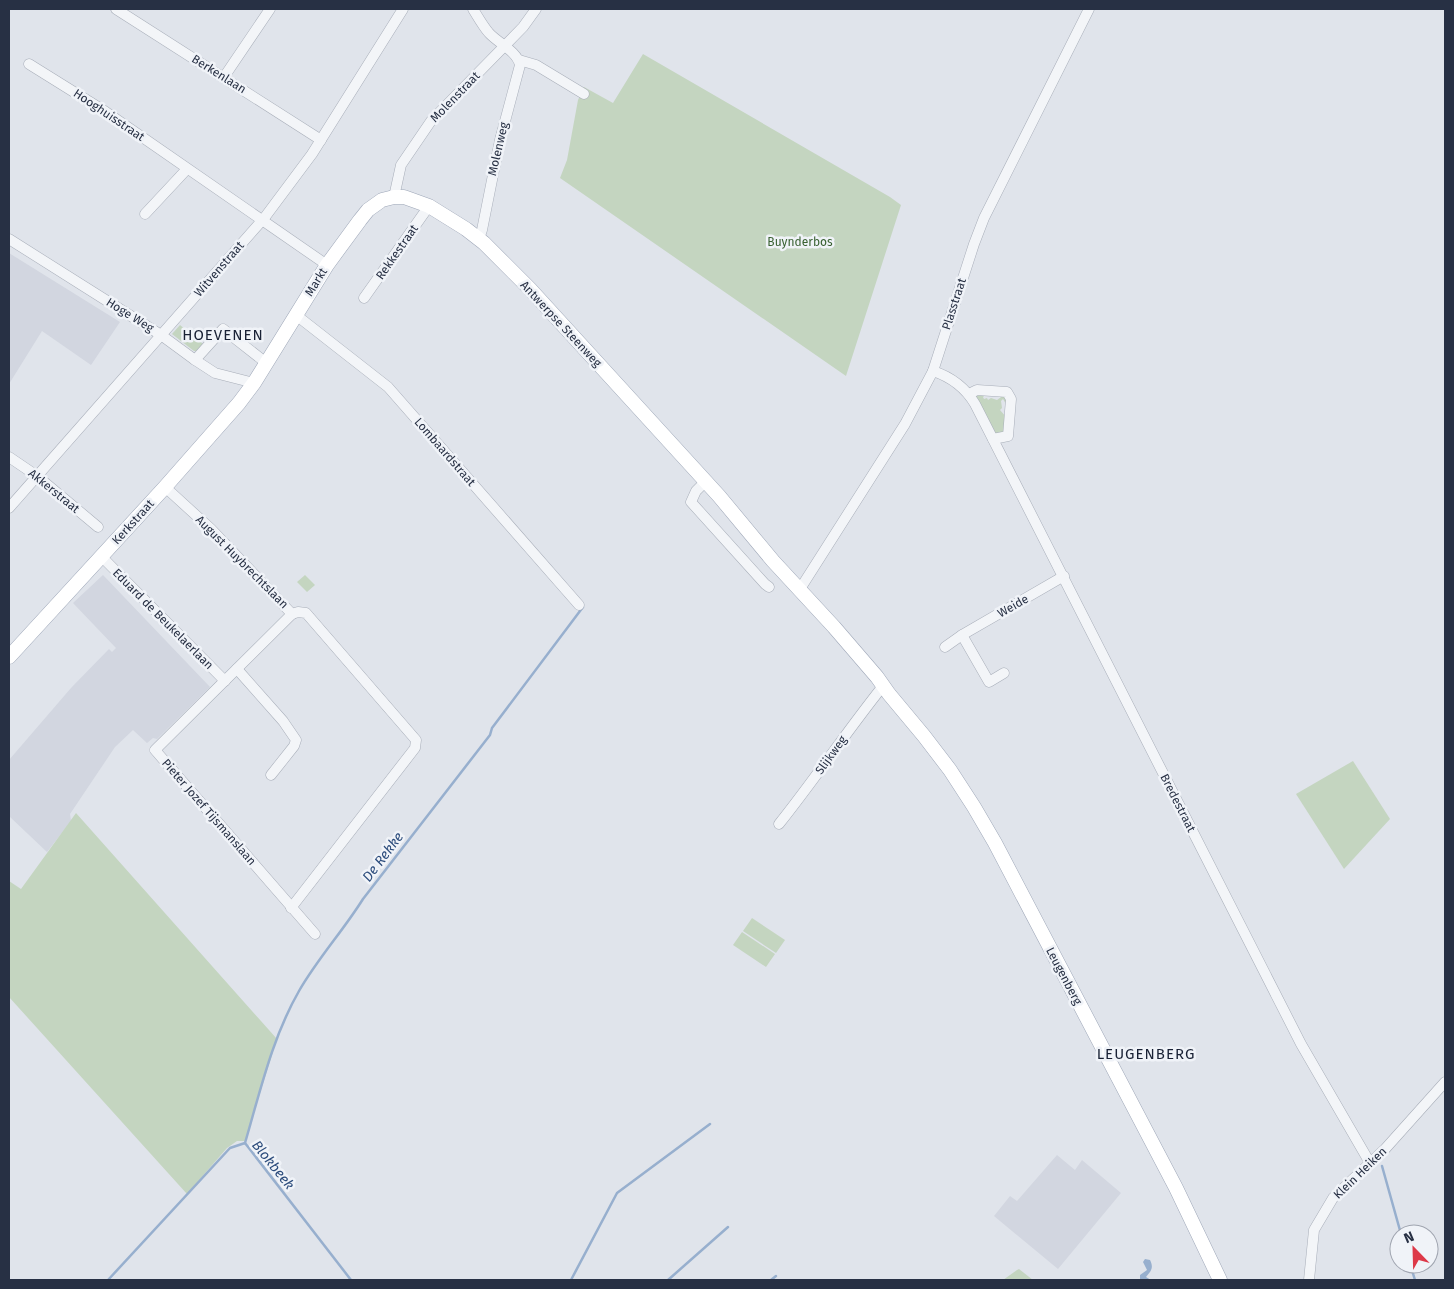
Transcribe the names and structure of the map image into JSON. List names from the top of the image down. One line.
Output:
{"streets":{"main road":["Markt","Antwerpse Steenweg","Kerkstraat","Leugenberg"],"street":["Berkenlaan","Molenstraat","Hooghuisstraat","Molenweg","Rekkestraat","Witvenstraat","Plasstraat","Hoge Weg","Lombaardstraat","Akkerstraat","August Huybrechtslaan","Weide","Eduard de Beukelaerlaan","Slijkweg","Bredestraat","Pieter Jozef Tijsmanslaan","Klein Heiken"]},"crossings":[["Berkenlaan","Witvenstraat"],["Molenstraat","Markt"],["Molenstraat","Antwerpse Steenweg"],["Hooghuisstraat","Witvenstraat"],["Hooghuisstraat","Markt"],["Molenweg","Antwerpse Steenweg"],["Rekkestraat","Antwerpse Steenweg"],["Witvenstraat","Hoge Weg"],["Witvenstraat","Akkerstraat"],["Markt","Hoge Weg"],["Markt","Antwerpse Steenweg"],["Markt","Lombaardstraat"],["Markt","Kerkstraat"],["Plasstraat","Antwerpse Steenweg"],["Plasstraat","Bredestraat"],["Plasstraat","Leugenberg"],["Hoge Weg","Kerkstraat"],["Antwerpse Steenweg","Leugenberg"],["Kerkstraat","August Huybrechtslaan"],["Kerkstraat","Eduard de Beukelaerlaan"],["August Huybrechtslaan","Pieter Jozef Tijsmanslaan"],["Weide","Bredestraat"],["Eduard de Beukelaerlaan","Pieter Jozef Tijsmanslaan"],["Slijkweg","Leugenberg"],["Bredestraat","Klein Heiken"]],"districts":["HOEVENEN","LEUGENBERG"],"water":["De Rekke","Blokbeek"],"parks":["Buynderbos"],"north":"top left"}
